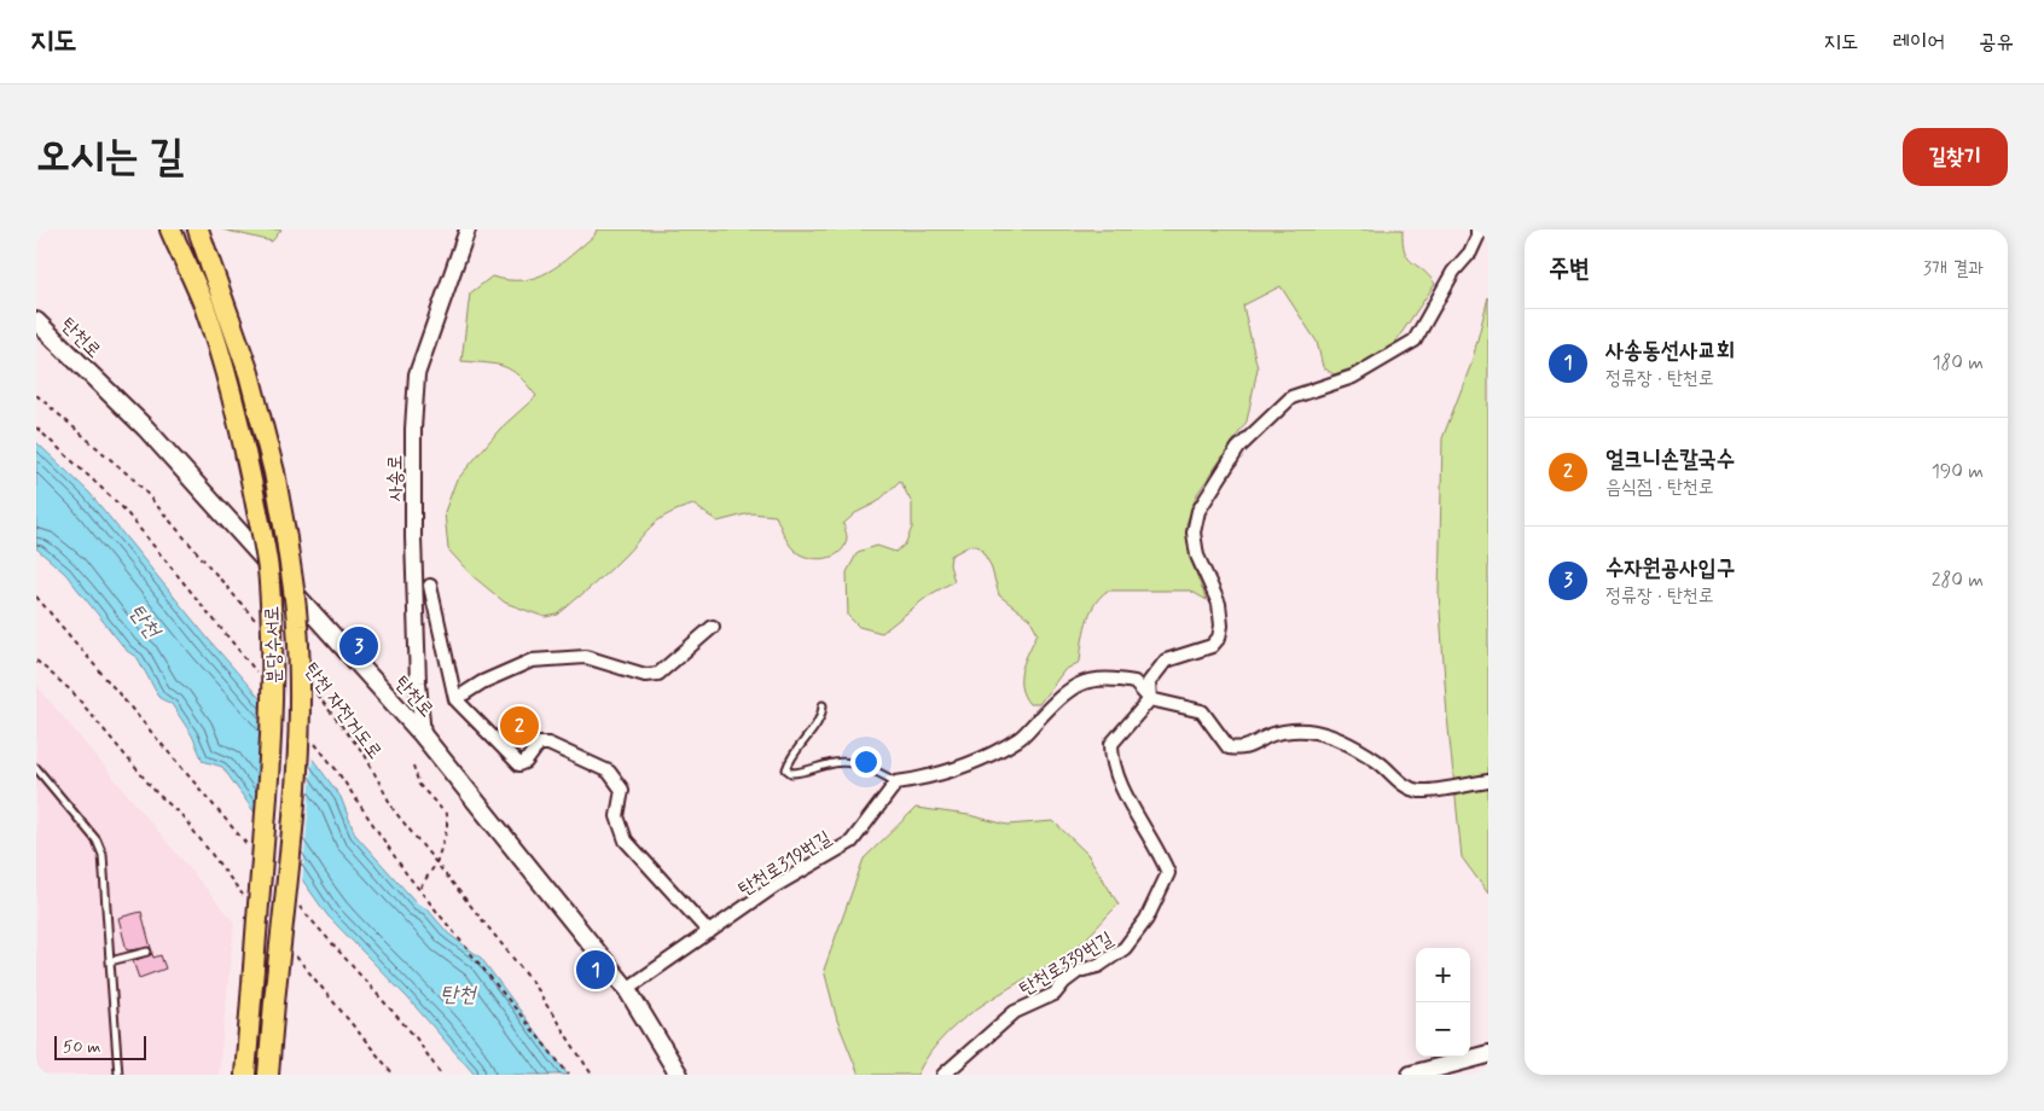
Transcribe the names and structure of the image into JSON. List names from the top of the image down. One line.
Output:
{"streets":{"highway":["분당수서로"],"main road":["탄천로"],"street":["사송로","탄천로319번길","탄천로339번길"],"path":["탄천 자전거도로"]},"crossings":[["탄천로","사송로"],["탄천로","탄천로319번길"]],"water":["탄천"],"scale_bar":"50 m","page":{"header":"지도","nav":["지도","레이어","공유"],"buttons":"길찾기","title":"오시는 길","heading":["주변","3개 결과"],"list":[{"mark":"1","name":"사송동선사교회","note":"정류장 · 탄천로","value":"180 m"},{"mark":"2","name":"얼크니손칼국수","note":"음식점 · 탄천로","value":"190 m"},{"mark":"3","name":"수자원공사입구","note":"정류장 · 탄천로","value":"280 m"}],"pins":["3","2","1"],"map_buttons":["+","−"],"scale":"50 m"}}
